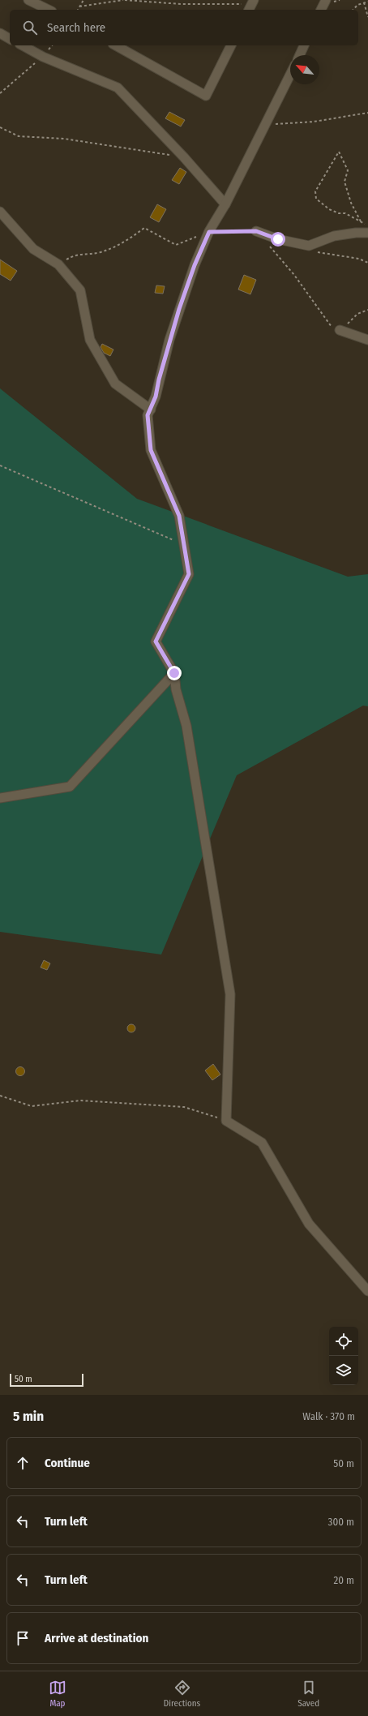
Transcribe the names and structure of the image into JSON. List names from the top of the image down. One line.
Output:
{"scale_bar":"50 m","north":"top left","page":{"search":"Search here","scale":"50 m","heading":["5 min","Walk · 370 m"],"list":[["Continue","50 m"],["Turn left","300 m"],["Turn left","20 m"],"Arrive at destination"],"nav":["Map","Directions","Saved"]}}
